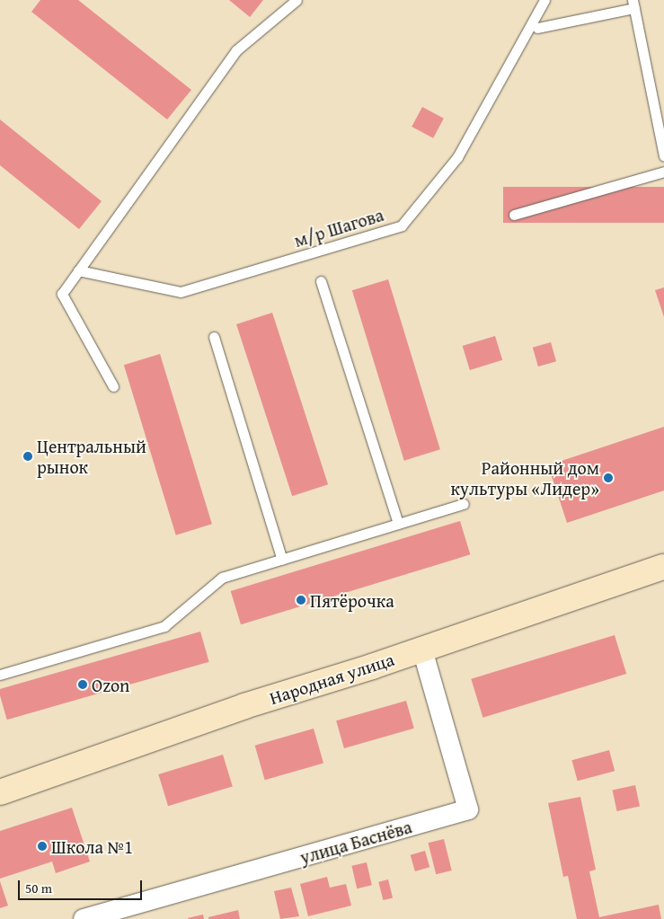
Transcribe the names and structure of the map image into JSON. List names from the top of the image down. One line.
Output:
{"streets":{"street":["Народная улица","улица Баснёва"],"lane":["м/р Шагова"]},"crossings":[["Народная улица","улица Баснёва"]],"places":["Центральный рынок","Районный дом культуры «Лидер»","Пятёрочка","Ozon","Школа №1"],"scale_bar":"50 m"}
